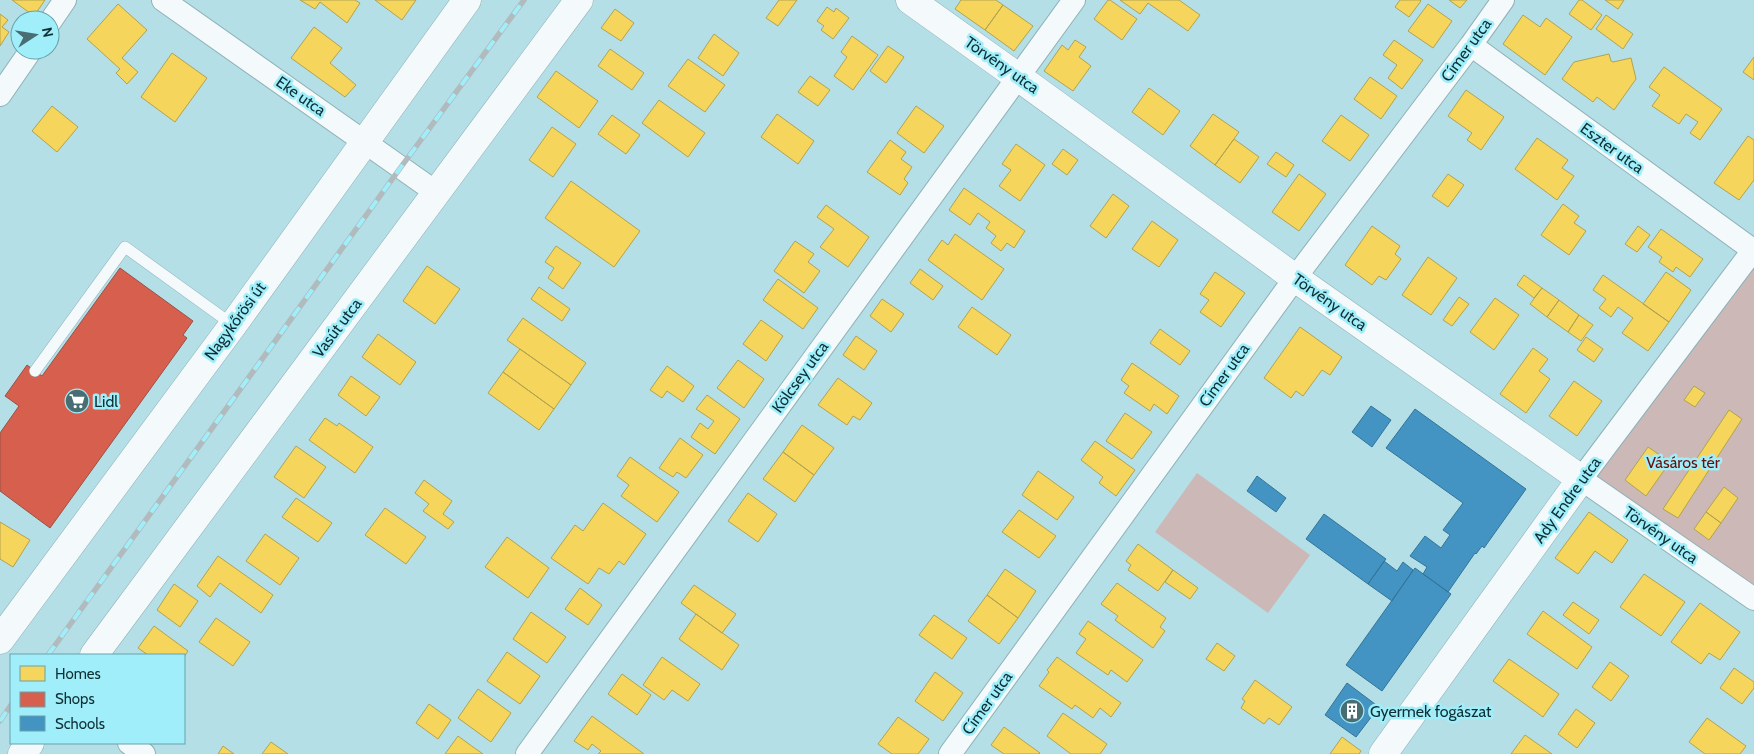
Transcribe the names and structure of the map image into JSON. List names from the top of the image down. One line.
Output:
{"streets":{"street":["Címer utca","Törvény utca","Eke utca","Eszter utca","Nagykőrösi út","Vasút utca","Kölcsey utca","Ady Endre utca"]},"crossings":[["Címer utca","Törvény utca"],["Címer utca","Eszter utca"],["Törvény utca","Kölcsey utca"],["Törvény utca","Ady Endre utca"],["Eke utca","Nagykőrösi út"],["Eke utca","Vasút utca"],["Eszter utca","Ady Endre utca"]],"parks":["Vásáros tér"],"places":{"supermarket":["Lidl"],"building":["Gyermek fogászat"]},"legend":["Homes","Shops","Schools"],"north":"right"}
